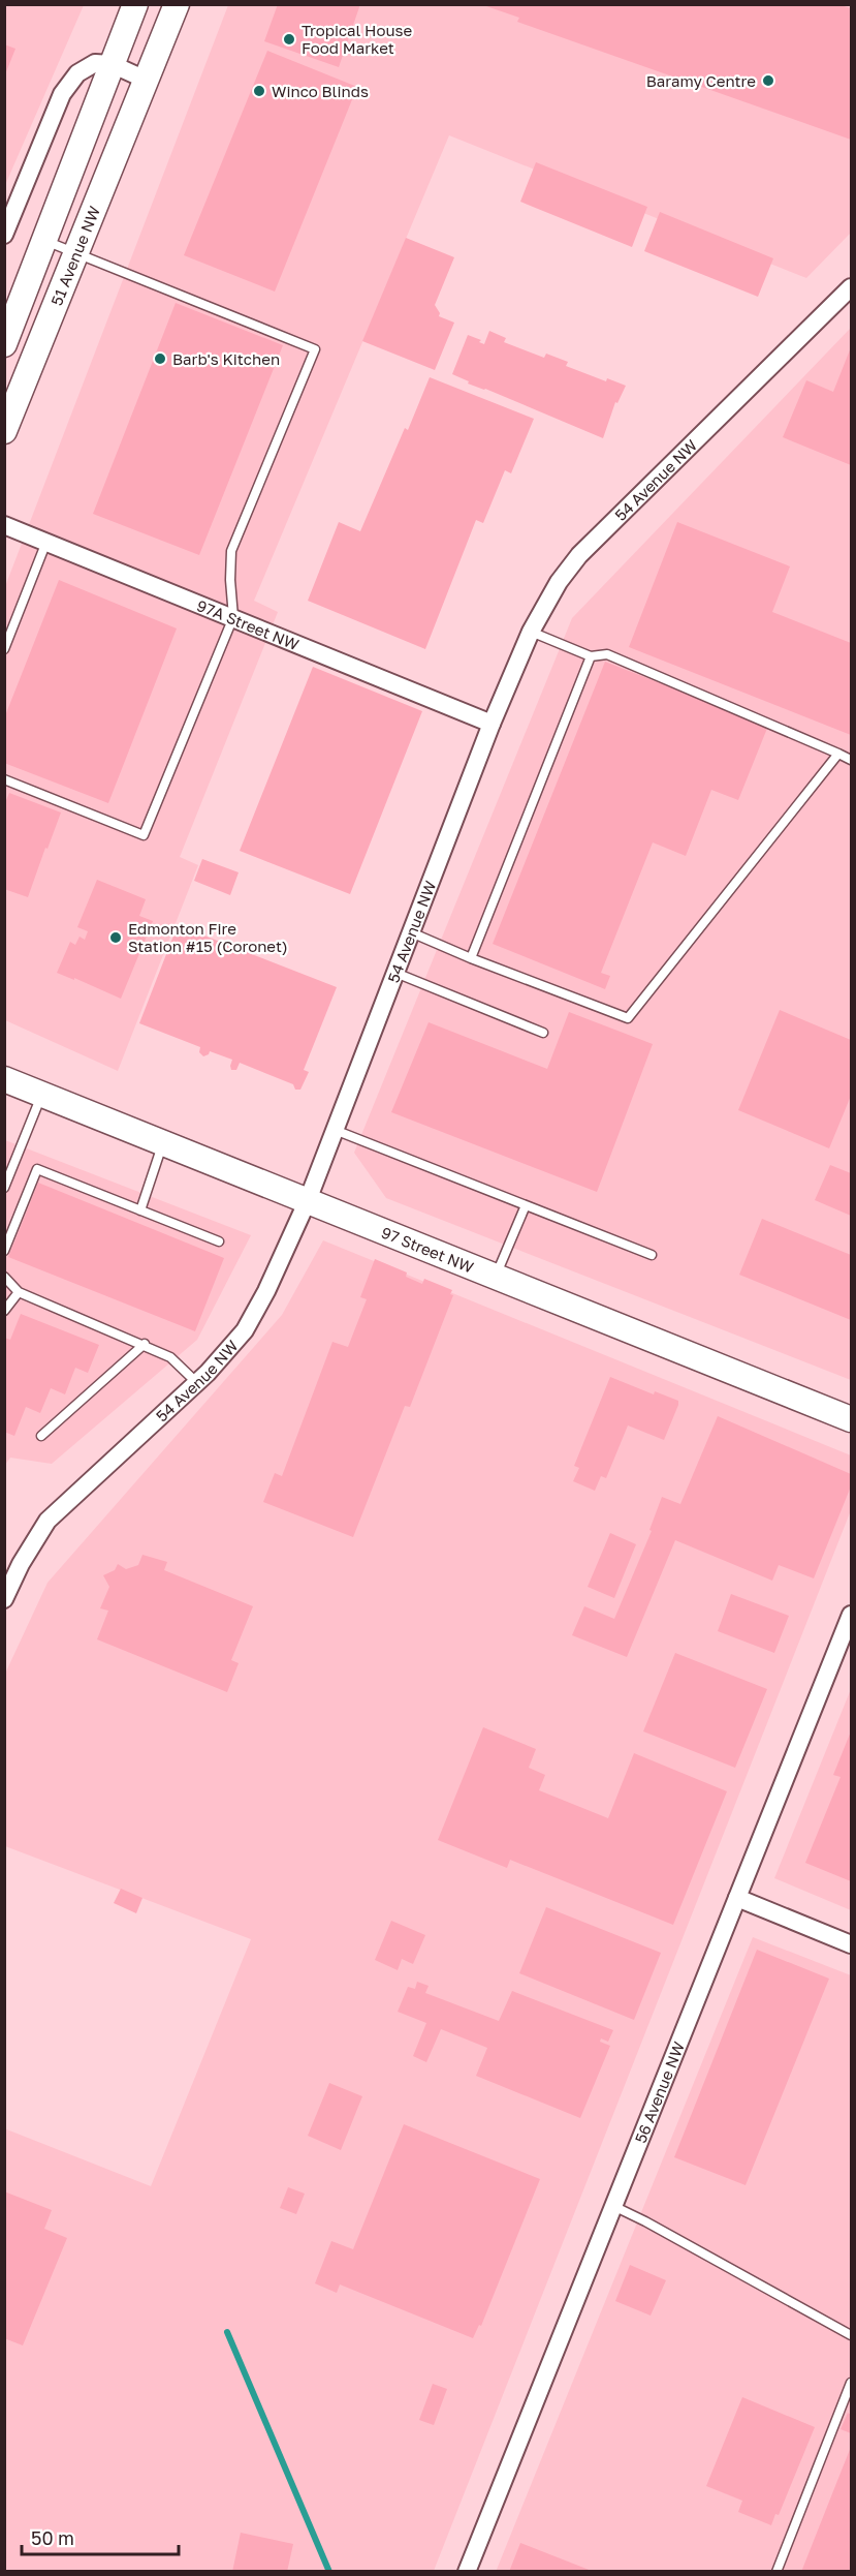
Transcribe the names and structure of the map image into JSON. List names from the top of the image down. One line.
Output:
{"streets":{"street":["51 Avenue NW","54 Avenue NW","97A Street NW","97 Street NW","56 Avenue NW"]},"crossings":[["54 Avenue NW","97A Street NW"],["54 Avenue NW","97 Street NW"]],"places":["Tropical House Food Market","Baramy Centre","Winco Blinds","Barb's Kitchen","Edmonton Fire Station #15 (Coronet)"],"scale_bar":"50 m"}
